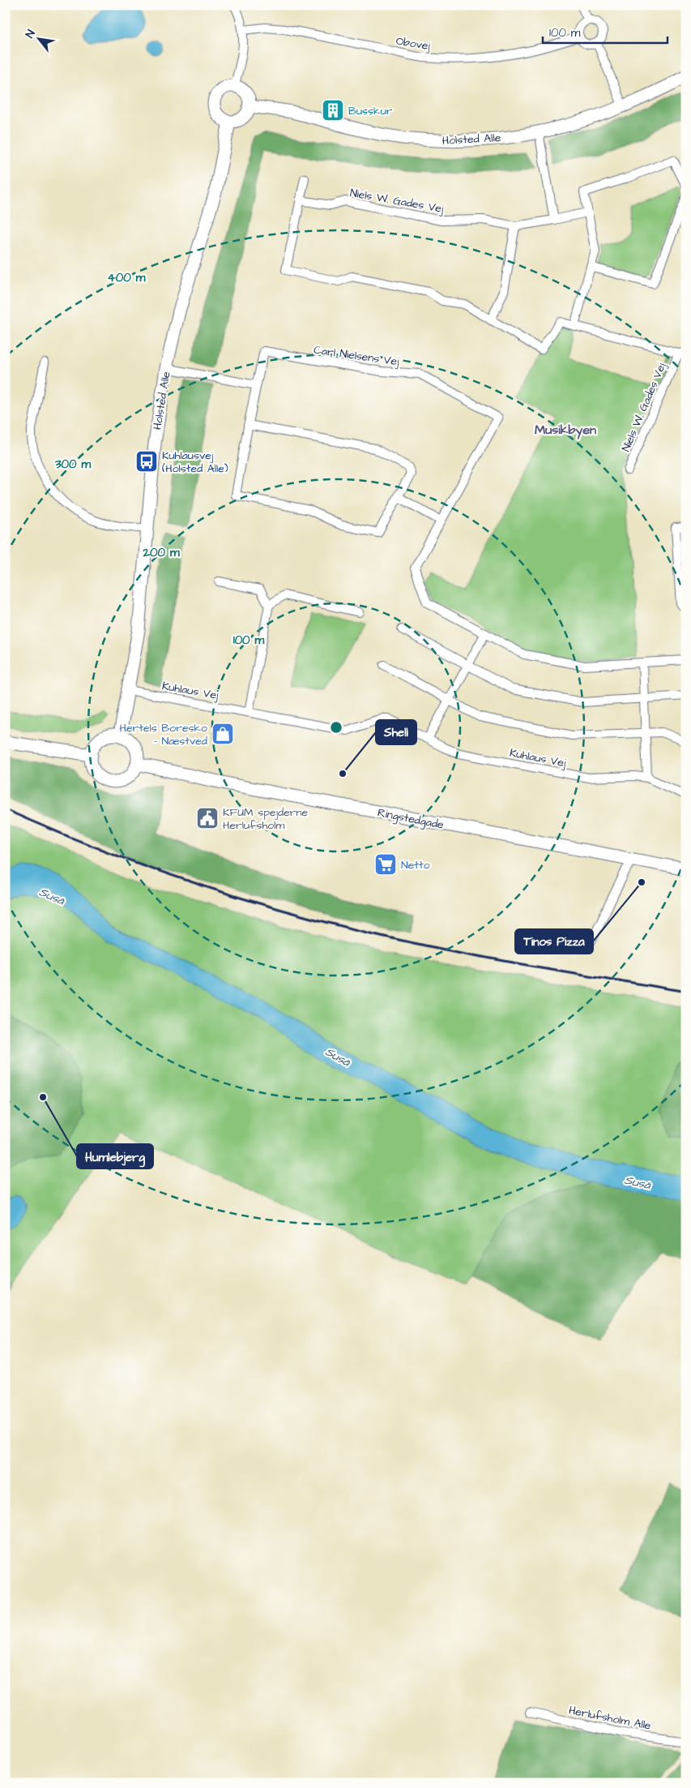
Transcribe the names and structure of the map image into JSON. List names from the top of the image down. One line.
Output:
{"streets":{"street":["Obovej","Holsted Alle","Niels W. Gades Vej","Carl Nielsens Vej","Kuhlaus Vej","Ringstedgade","Herlufsholm Alle"]},"crossings":[["Holsted Alle","Kuhlaus Vej"],["Holsted Alle","Ringstedgade"]],"districts":["Musikbyen"],"water":["Suså"],"places":{"building":["Busskur"],"bus stop":["Kuhlausvej (Holsted Alle)"],"shop":["Hertels Boresko - Næstved"],"other":["Shell","Tinos Pizza","Humlebjerg"],"public building":["KFUM spejderne Herlufsholm"],"supermarket":["Netto"]},"scale_bar":"100 m","north":"top left","rings":["400 m","300 m","200 m","100 m"]}
